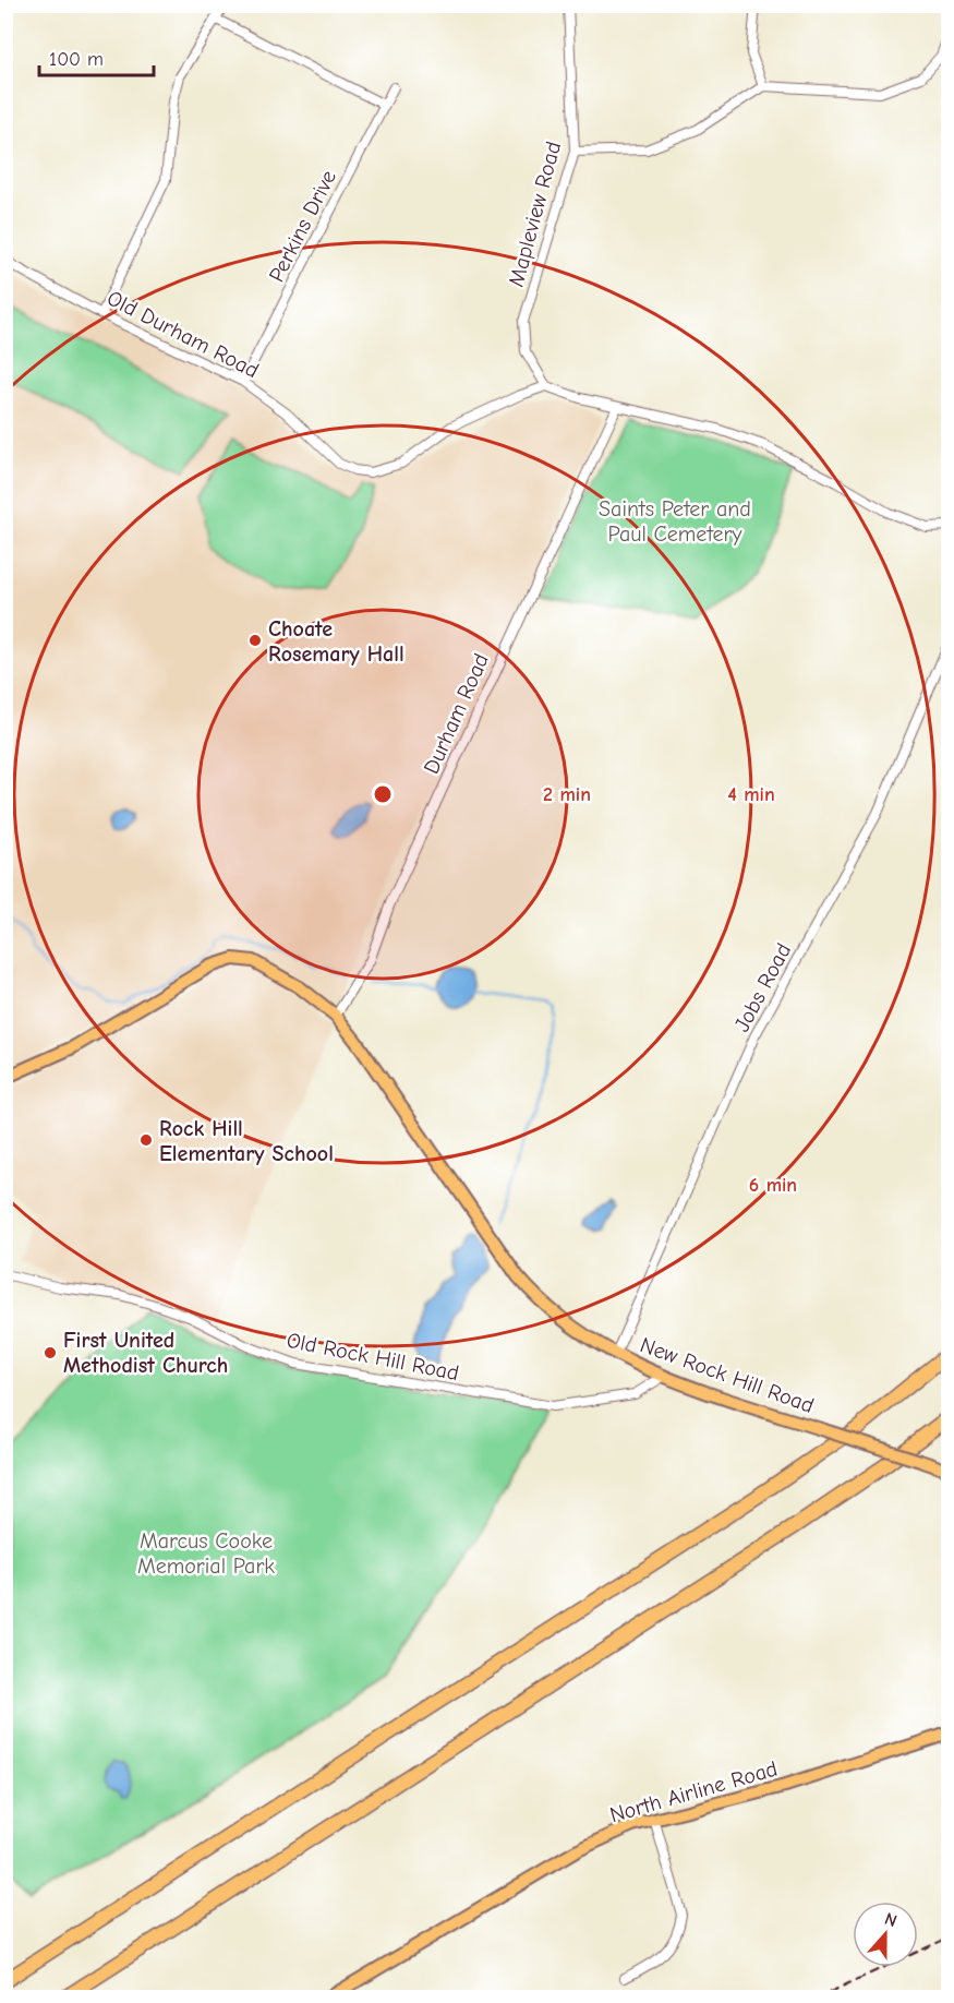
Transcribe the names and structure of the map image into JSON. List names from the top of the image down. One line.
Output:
{"streets":{"main road":["New Rock Hill Road","North Airline Road"],"street":["Mapleview Road","Perkins Drive","Old Durham Road","Durham Road","Jobs Road","Old Rock Hill Road"]},"crossings":[["Mapleview Road","Old Durham Road"],["Perkins Drive","Old Durham Road"],["Durham Road","New Rock Hill Road"],["Jobs Road","New Rock Hill Road"],["Old Rock Hill Road","New Rock Hill Road"]],"parks":["Saints Peter and Paul Cemetery","Marcus Cooke Memorial Park"],"places":["Choate Rosemary Hall","Rock Hill Elementary School","First United Methodist Church"],"scale_bar":"100 m","north":"top","rings":["2 min","4 min","6 min"]}
